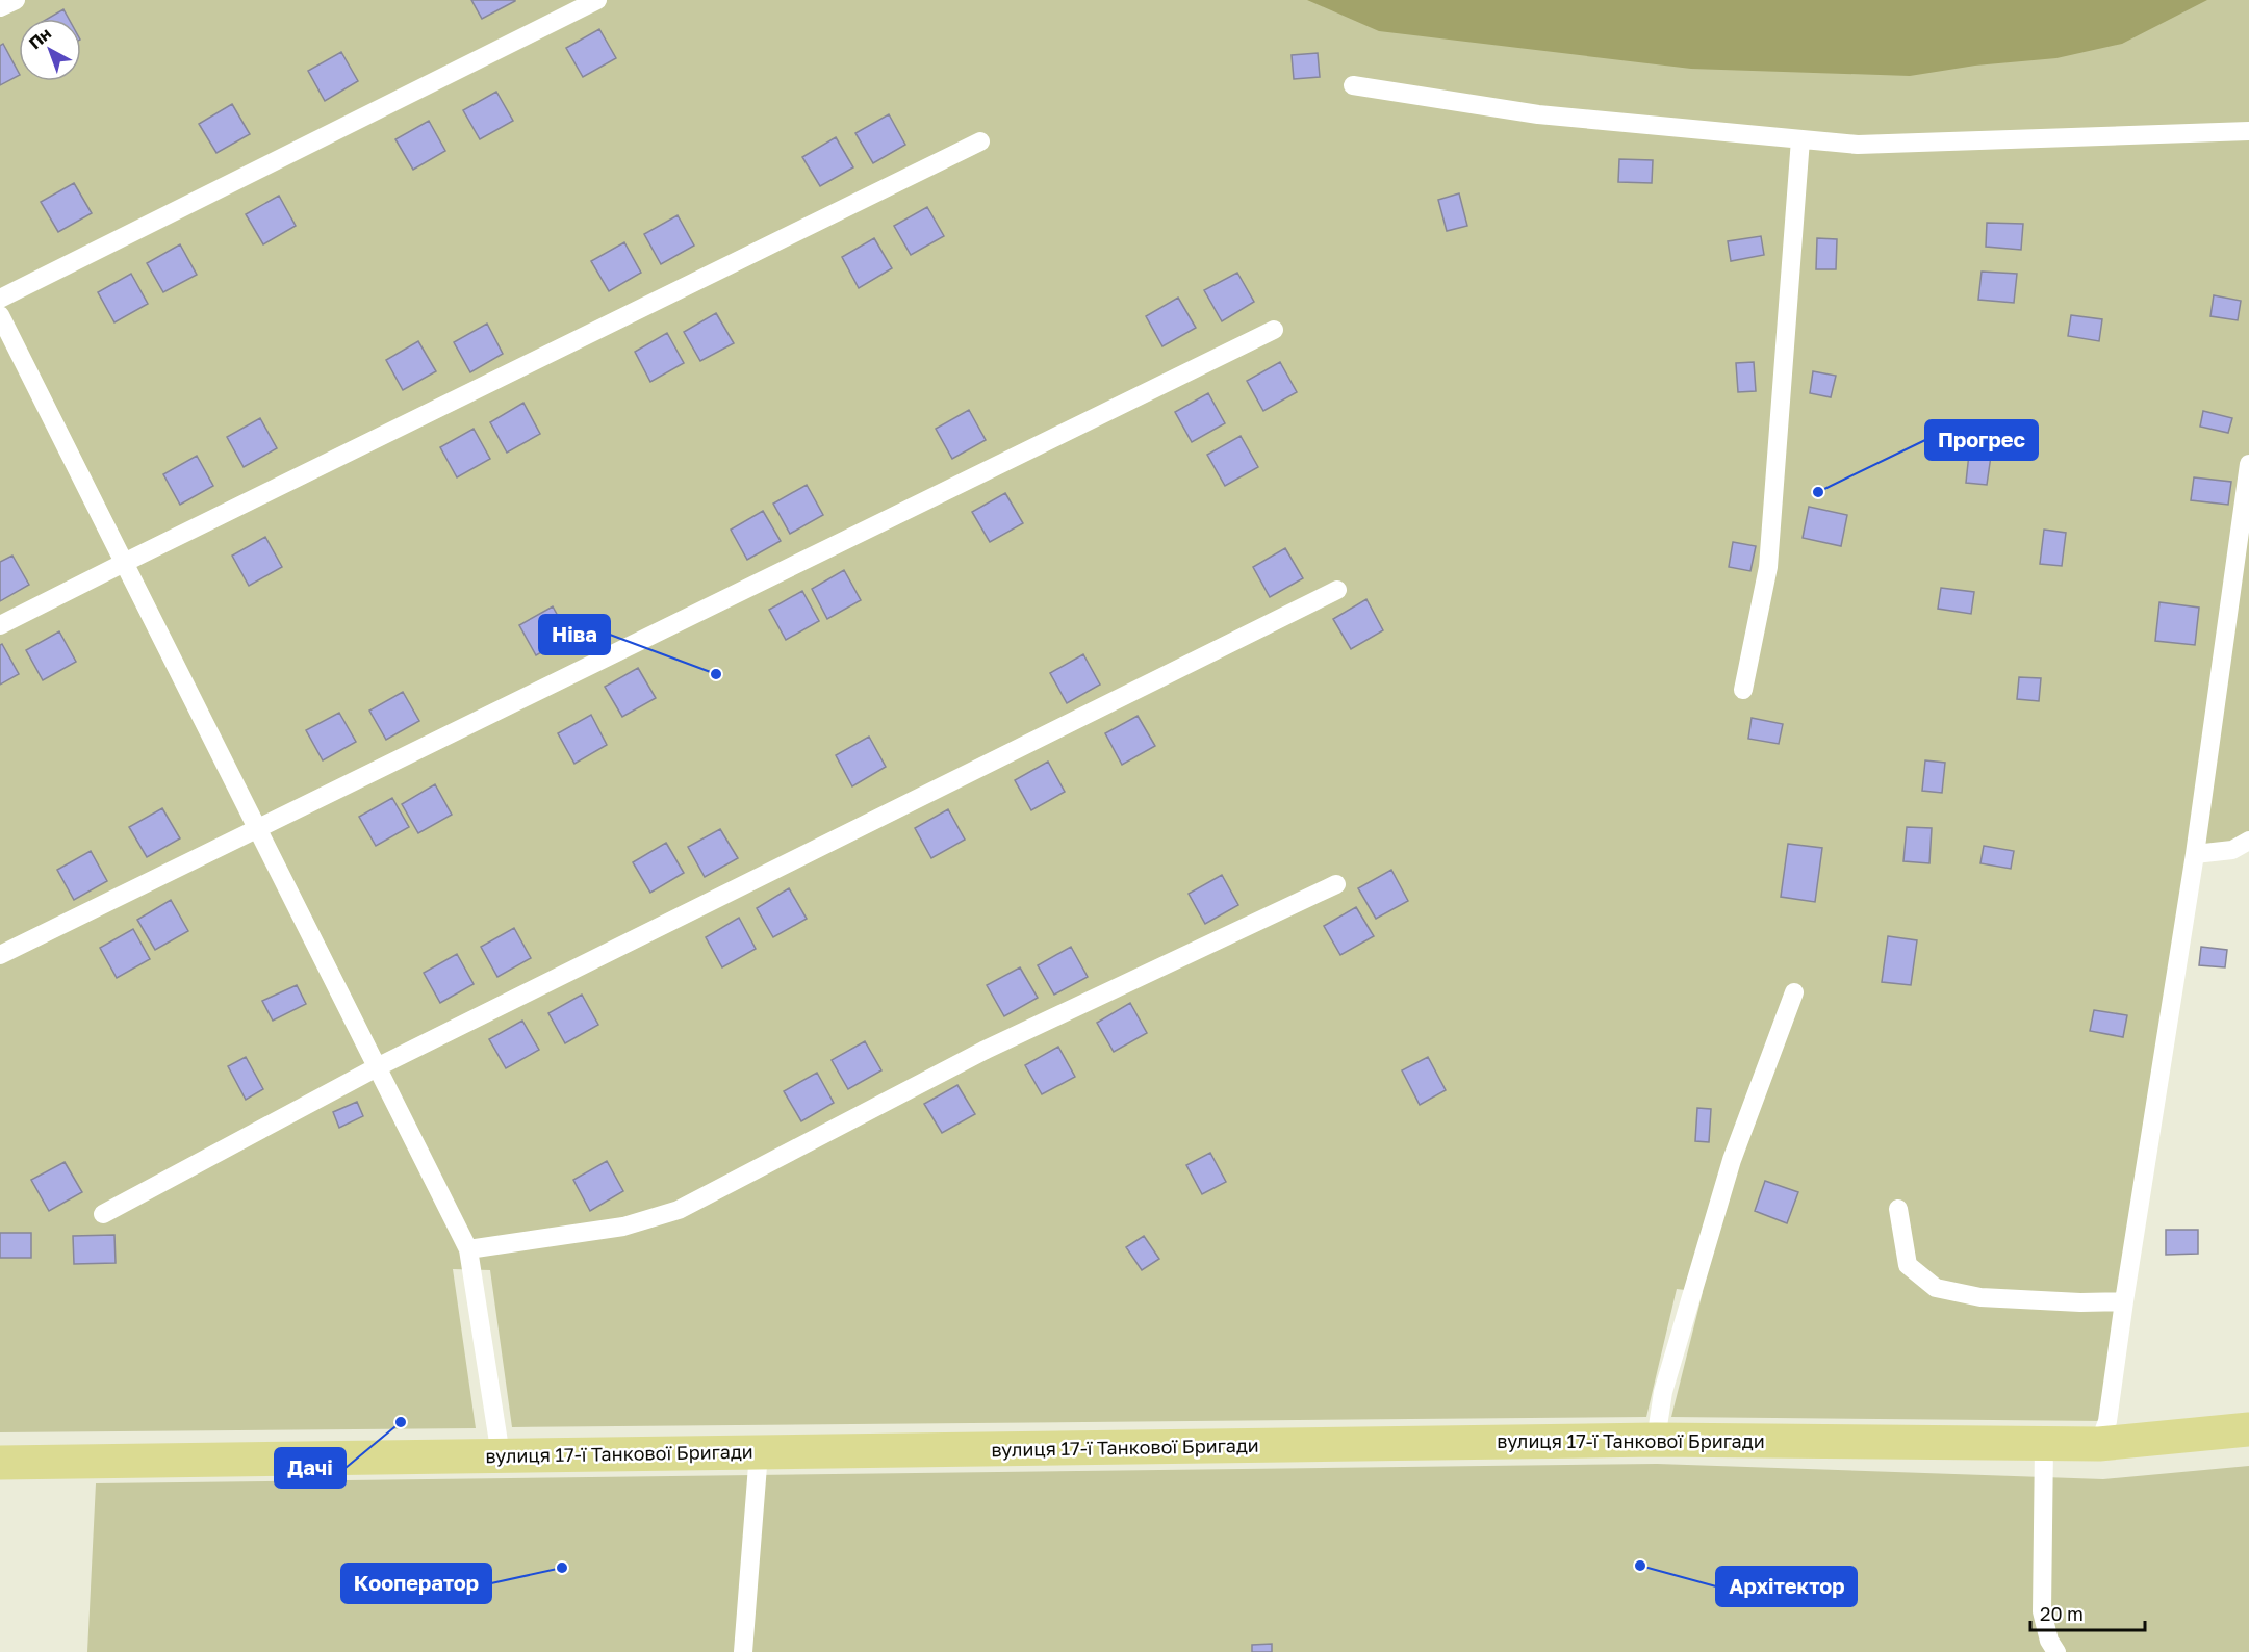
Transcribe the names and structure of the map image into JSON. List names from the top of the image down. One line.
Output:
{"streets":{"main road":["вулиця 17-ї Танкової Бригади"]},"places":["Прогрес","Ніва","Дачі","Архітектор","Кооператор"],"scale_bar":"20 m","north":"top left"}
